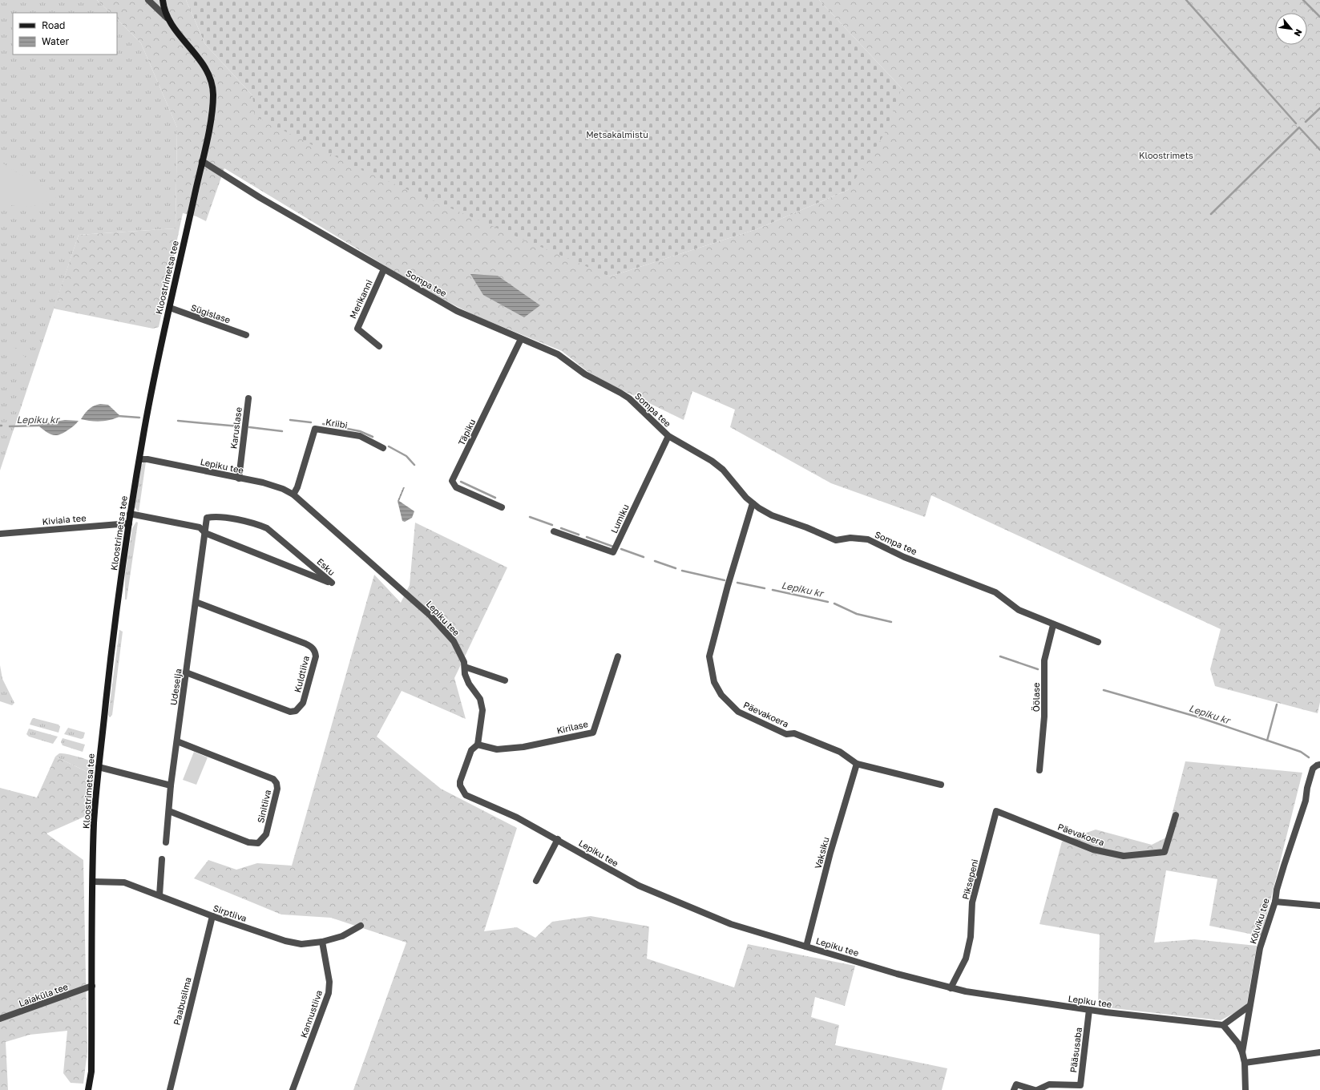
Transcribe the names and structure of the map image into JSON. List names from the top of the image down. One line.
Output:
{"streets":{"main road":["Kloostrimetsa tee"],"street":["Sompa tee","Merikanni","Sügislase","Kriibi","Karuslase","Täpiku","Lepiku tee","Lumiku","Kiviaia tee","Esku","Kuldtiiva","Udeselja","Öölase","Päevakoera","Kirilase","Sinitiiva","Vaksiku","Piksepeni","Sirptiiva","Kõlviku tee","Laiaküla tee","Paabusilma","Kannustiiva","Pääsusaba"]},"crossings":[["Kloostrimetsa tee","Sompa tee"],["Kloostrimetsa tee","Sügislase"],["Kloostrimetsa tee","Lepiku tee"],["Kloostrimetsa tee","Kiviaia tee"],["Kloostrimetsa tee","Esku"],["Kloostrimetsa tee","Sirptiiva"],["Kloostrimetsa tee","Laiaküla tee"],["Sompa tee","Merikanni"],["Sompa tee","Täpiku"],["Sompa tee","Lumiku"],["Sompa tee","Öölase"],["Sompa tee","Päevakoera"],["Kriibi","Lepiku tee"],["Karuslase","Lepiku tee"],["Lepiku tee","Kirilase"],["Lepiku tee","Vaksiku"],["Lepiku tee","Piksepeni"],["Lepiku tee","Pääsusaba"],["Esku","Udeselja"],["Kuldtiiva","Udeselja"],["Udeselja","Sinitiiva"],["Päevakoera","Vaksiku"],["Päevakoera","Piksepeni"],["Sirptiiva","Paabusilma"],["Sirptiiva","Kannustiiva"]],"water":["Lepiku kr"],"parks":["Metsakalmistu","Kloostrimets"],"legend":["Road","Water"],"north":"bottom right"}
